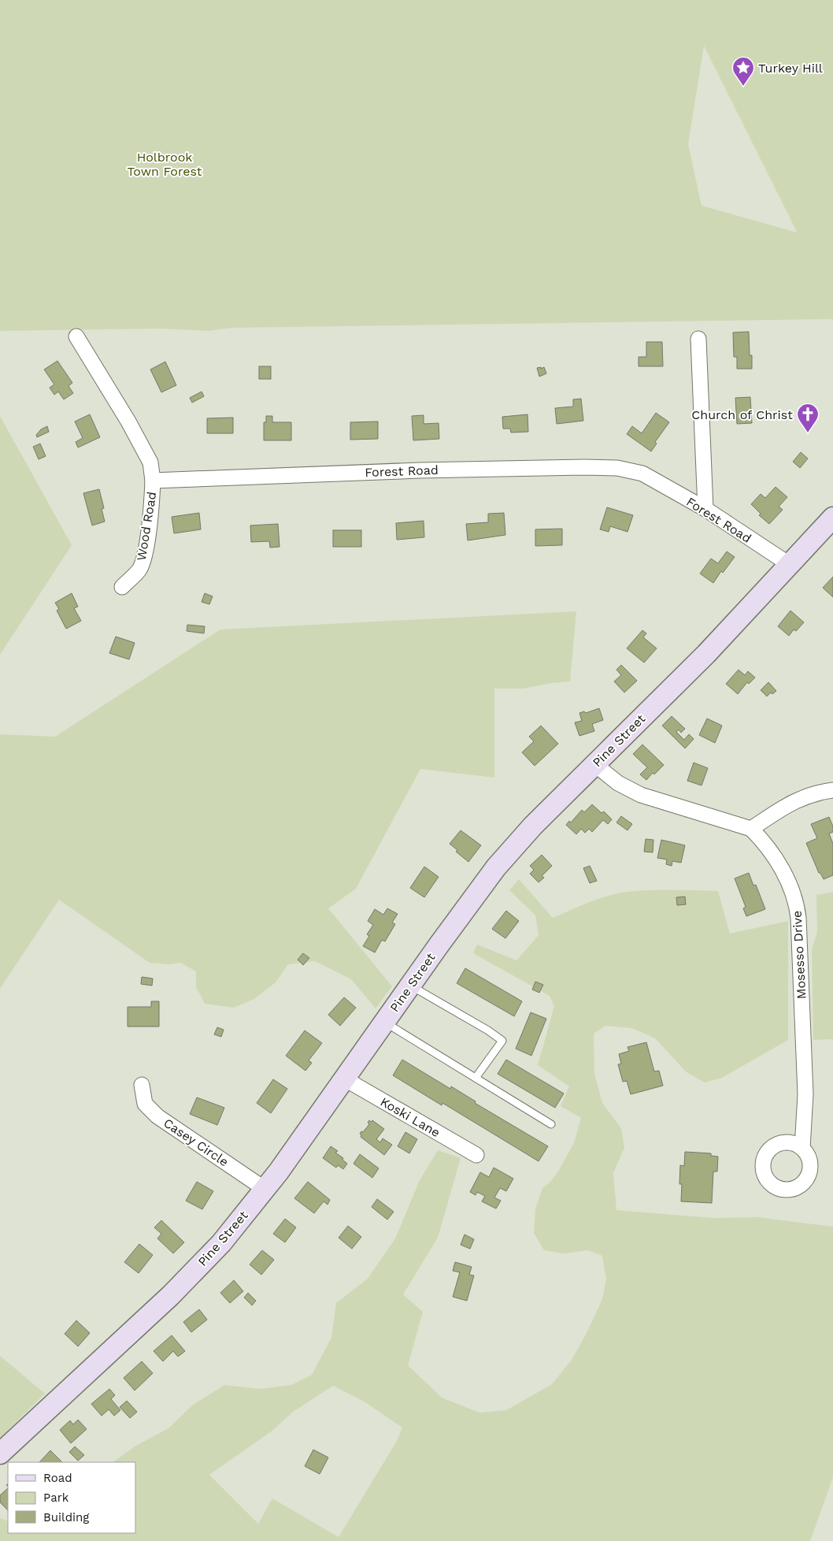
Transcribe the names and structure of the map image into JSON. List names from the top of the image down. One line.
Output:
{"streets":{"main road":["Pine Street"],"street":["Forest Road","Wood Road","Mosesso Drive","Koski Lane","Casey Circle"]},"crossings":[["Forest Road","Wood Road"],["Forest Road","Pine Street"],["Pine Street","Koski Lane"],["Pine Street","Casey Circle"]],"parks":["Holbrook Town Forest"],"places":{"place":["Turkey Hill"],"church":["Church of Christ"]},"legend":["Road","Park","Building"]}
